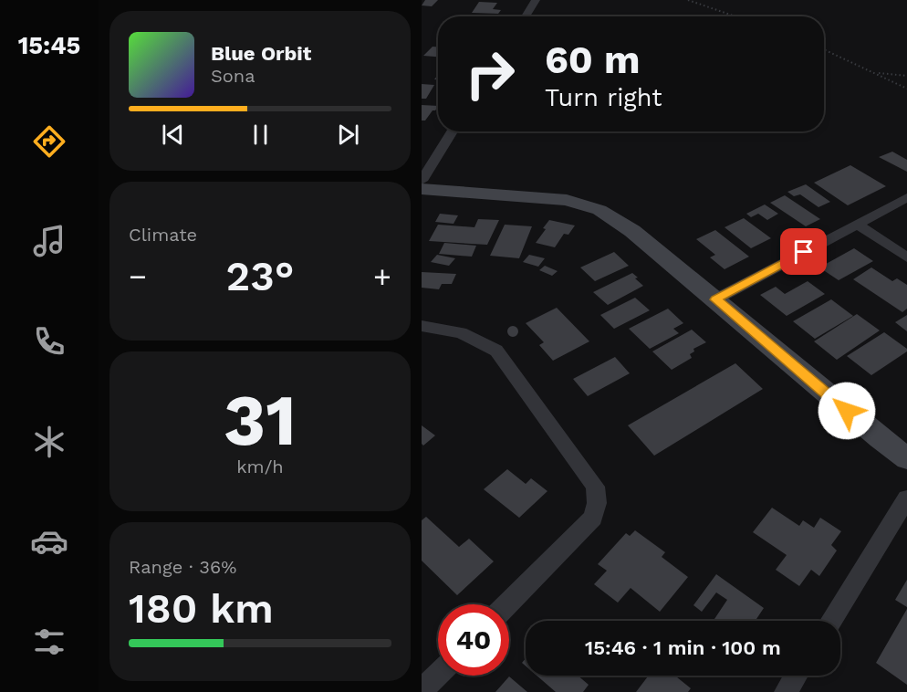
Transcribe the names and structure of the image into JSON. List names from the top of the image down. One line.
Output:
{"page":{"tabs":"15:45","turn":["60 m","Turn right"],"song":["Blue Orbit","Sona"],"tile":["Climate",["31","km/h"],["Range · 36%","180 km"]],"heat":["−","23°","+"],"limit":"40","trip":"15:46 · 1 min · 100 m"}}
